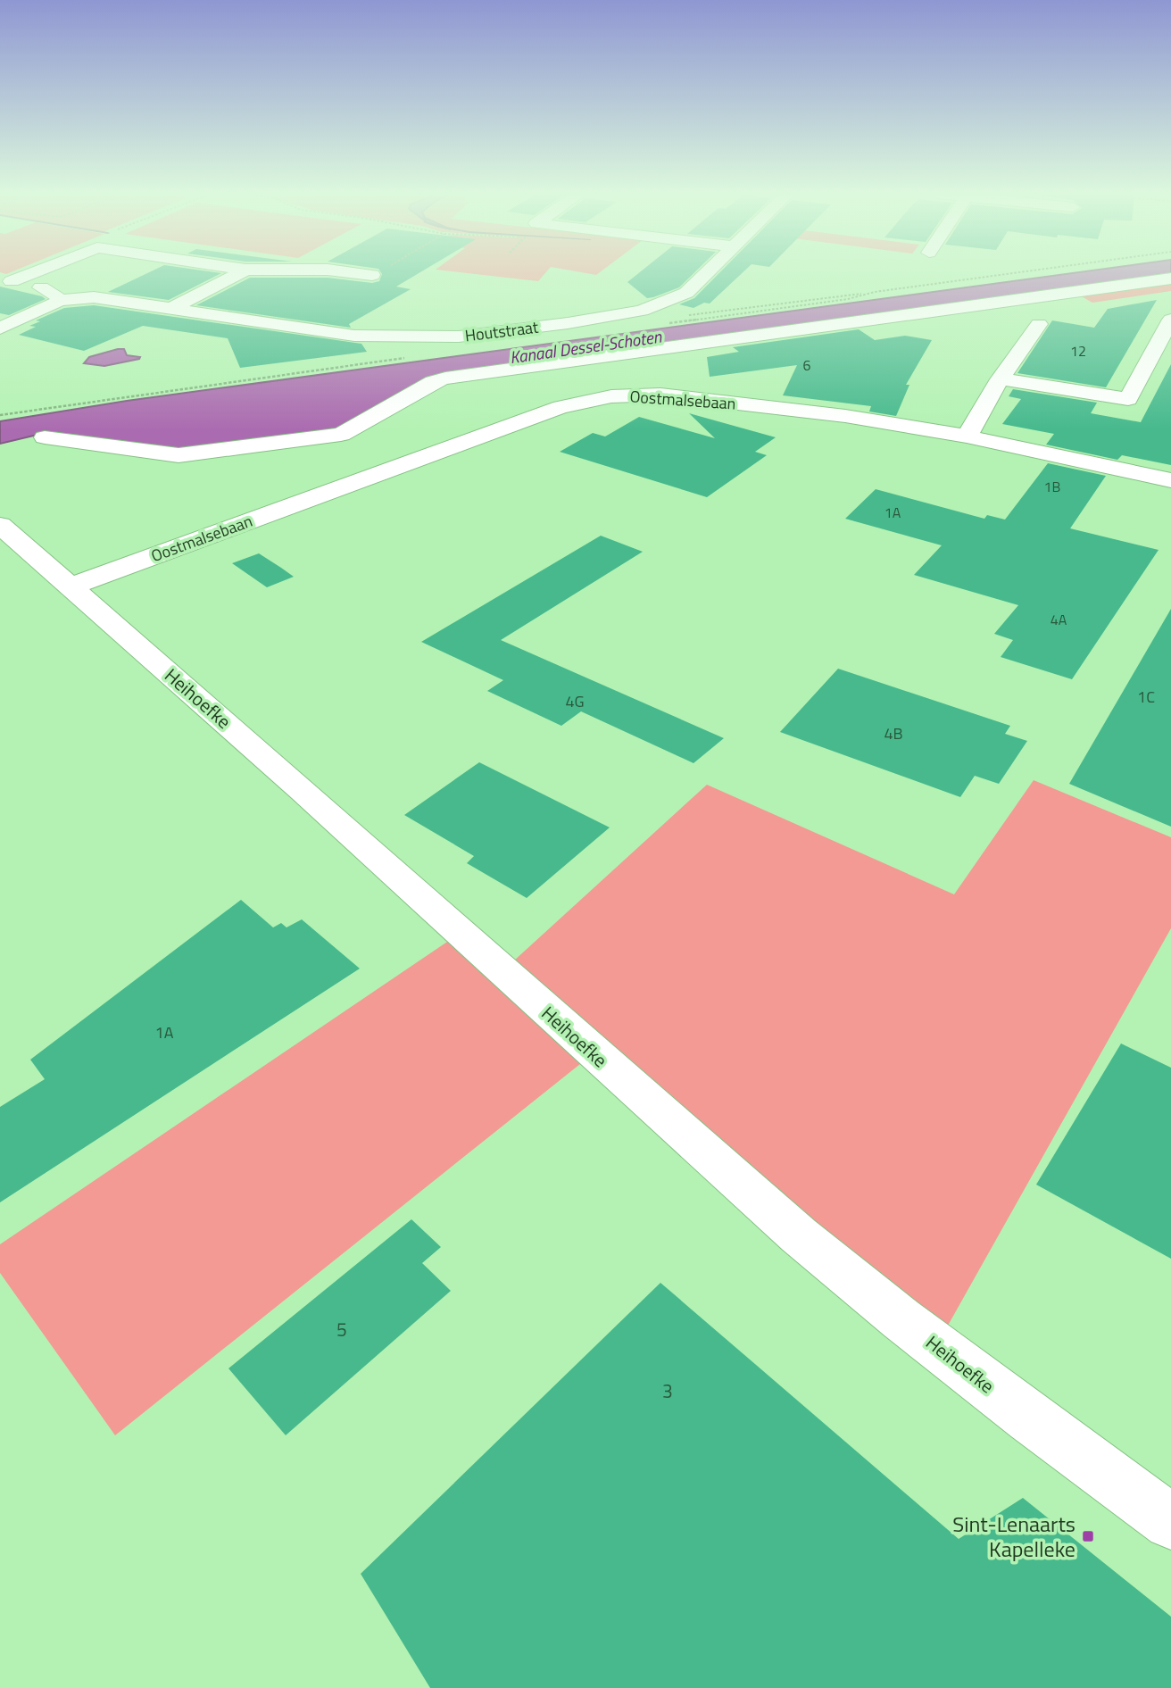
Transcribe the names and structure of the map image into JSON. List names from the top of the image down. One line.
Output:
{"streets":{"street":["Houtstraat","Oostmalsebaan","Heihoefke"]},"crossings":[["Oostmalsebaan","Heihoefke"]],"water":["Kanaal Dessel-Schoten"],"places":{"transit":["Sint-Lenaarts Kapelleke"]},"house_numbers":["12","6","1B","1A","4A","1C","4G","4B","1A","5","3"]}
